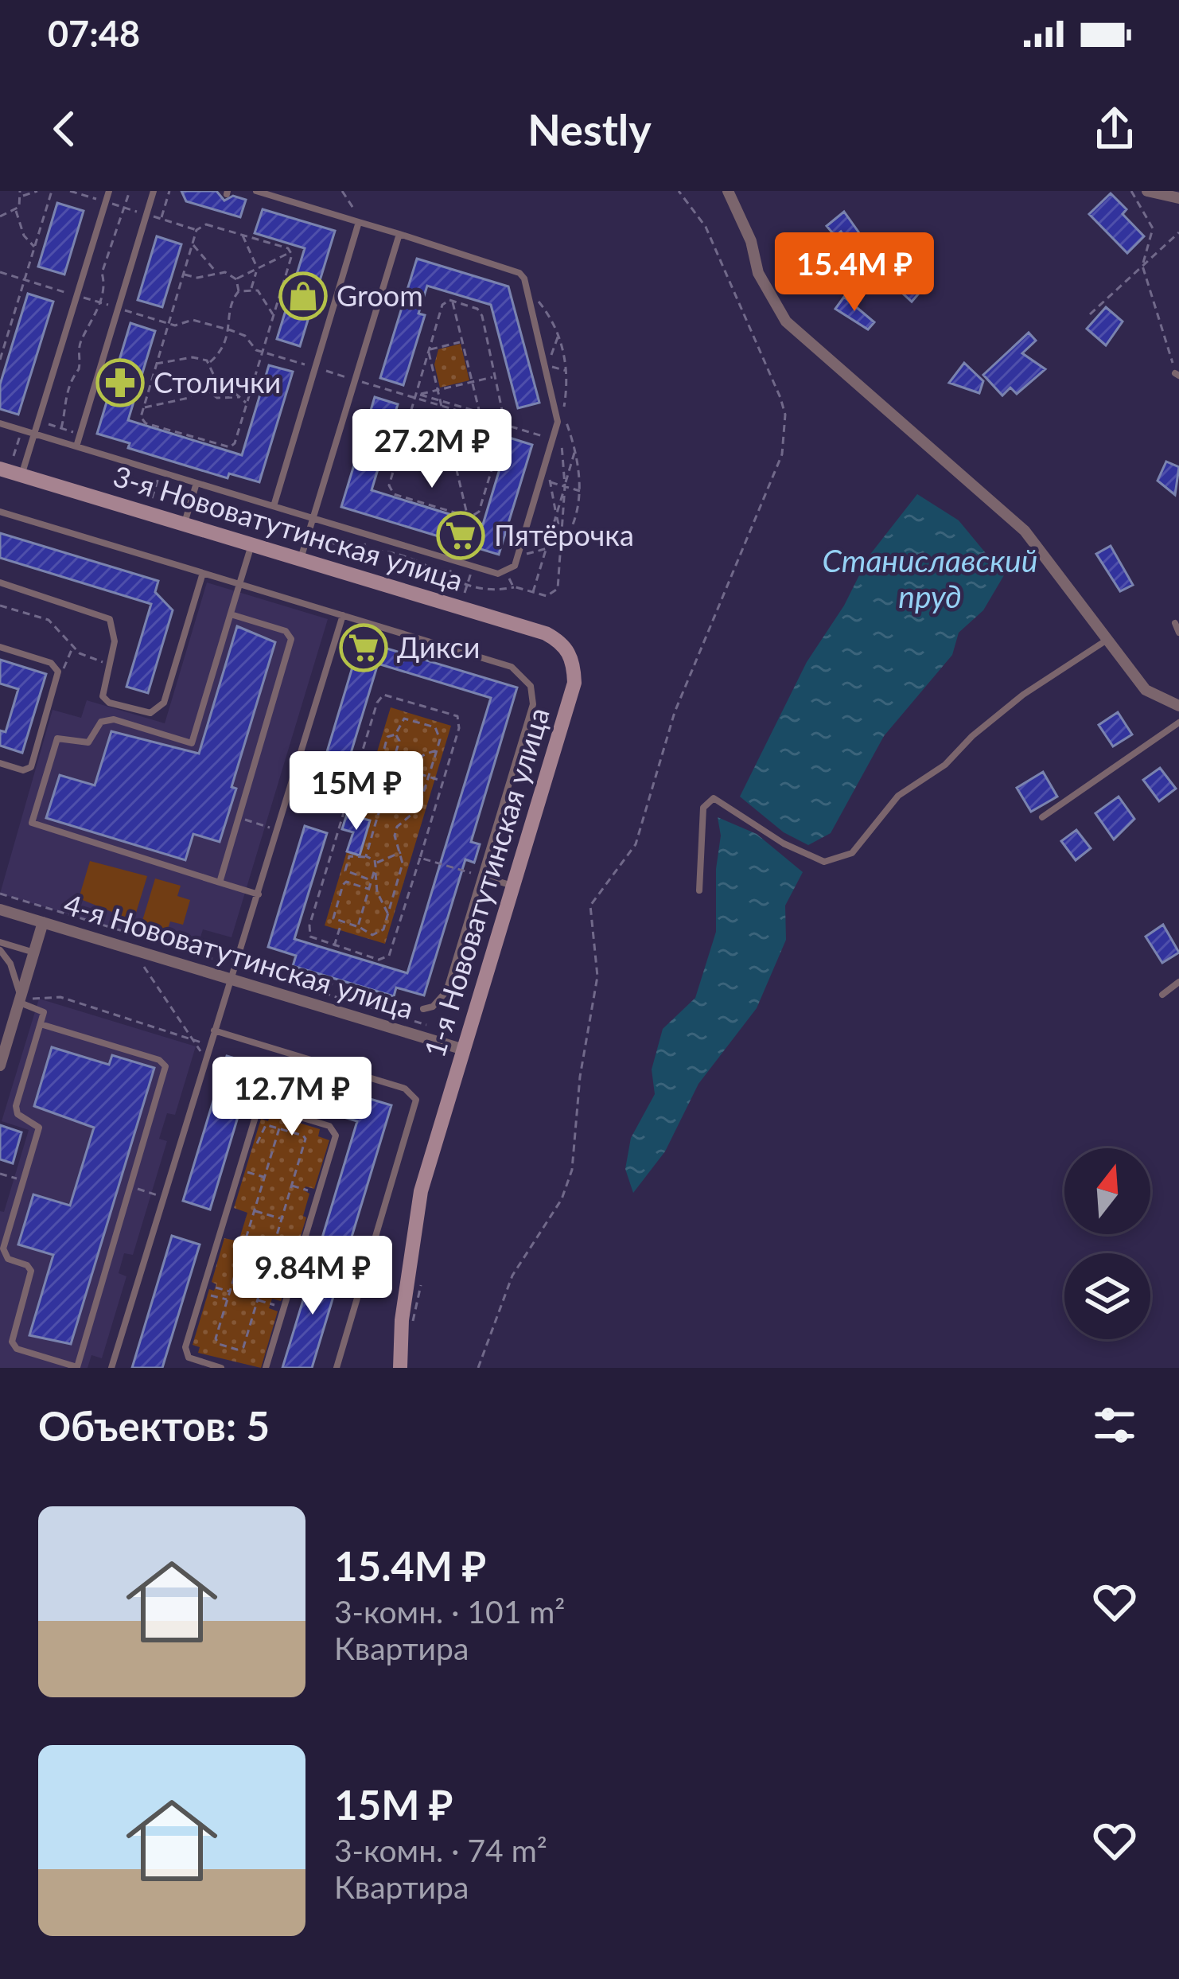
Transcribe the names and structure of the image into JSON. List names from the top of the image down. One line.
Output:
{"streets":{"street":["3-я Нововатутинская улица","1-я Нововатутинская улица","4-я Нововатутинская улица"]},"crossings":[["3-я Нововатутинская улица","1-я Нововатутинская улица"],["1-я Нововатутинская улица","4-я Нововатутинская улица"]],"water":["Станиславский пруд"],"places":{"shop":["Groom"],"pharmacy":["Столички"],"supermarket":["Пятёрочка","Дикси"]},"north":"top","page":{"status":"07:48","header":"Nestly","price":["15.4M ₽","27.2M ₽","15M ₽","12.7M ₽","9.84M ₽"],"heading":"Объектов: 5","list":[{"name":"15.4M ₽","note":"3-комн. · 101 m² · Квартира"},{"name":"15M ₽","note":"3-комн. · 74 m² · Квартира"}]}}
